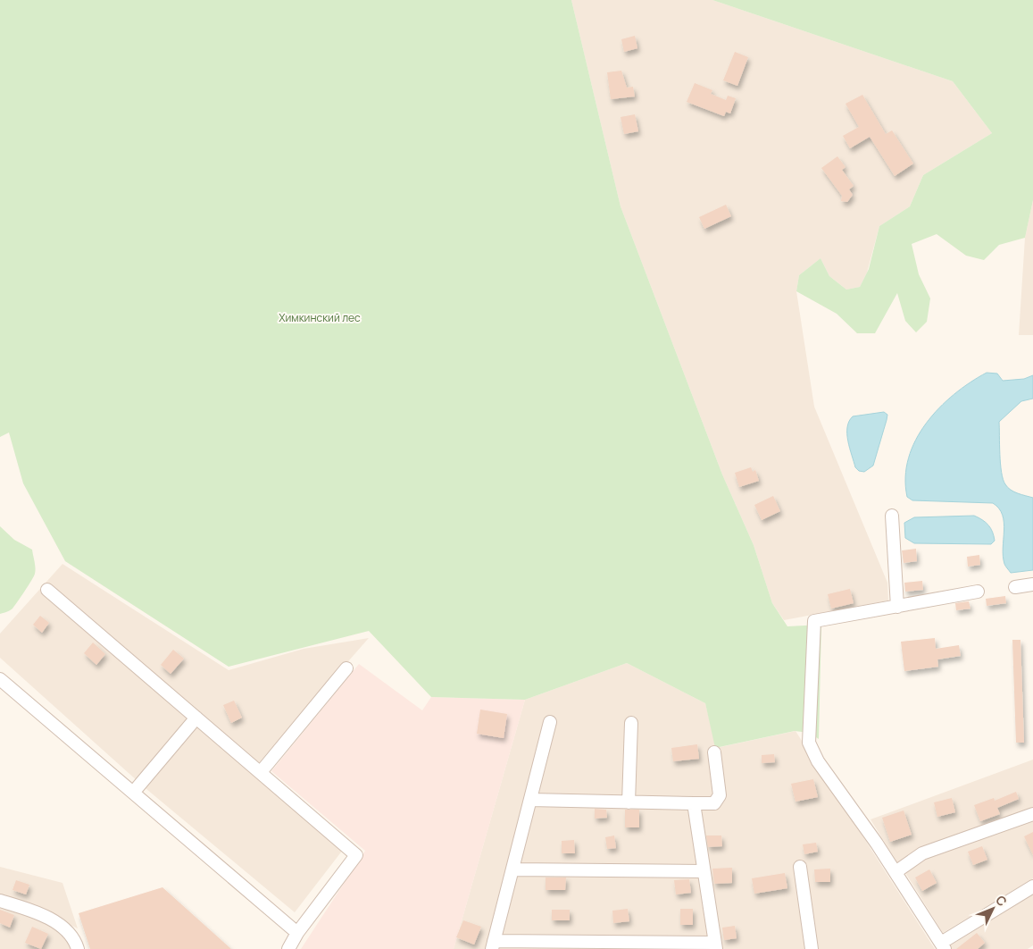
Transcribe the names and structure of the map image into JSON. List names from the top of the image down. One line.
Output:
{"parks":["Химкинский лес"],"north":"top right"}
